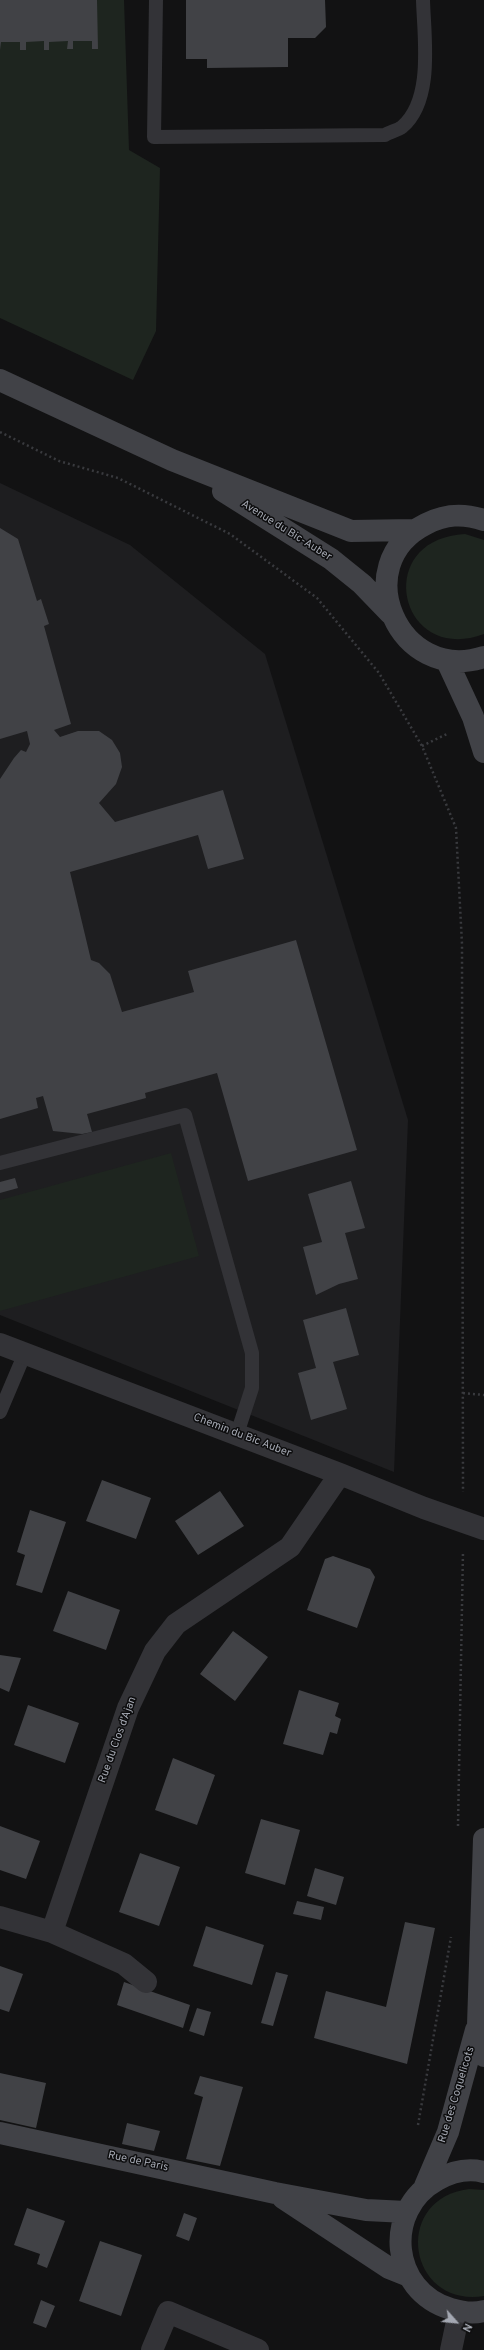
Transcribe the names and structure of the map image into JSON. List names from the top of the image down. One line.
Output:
{"streets":{"main road":["Avenue du Bic-Auber","Rue des Coquelicots","Rue de Paris"],"street":["Chemin du Bic Auber","Rue du Clos d’Ajan"]},"crossings":[["Chemin du Bic Auber","Rue du Clos d’Ajan"]],"north":"bottom right"}
